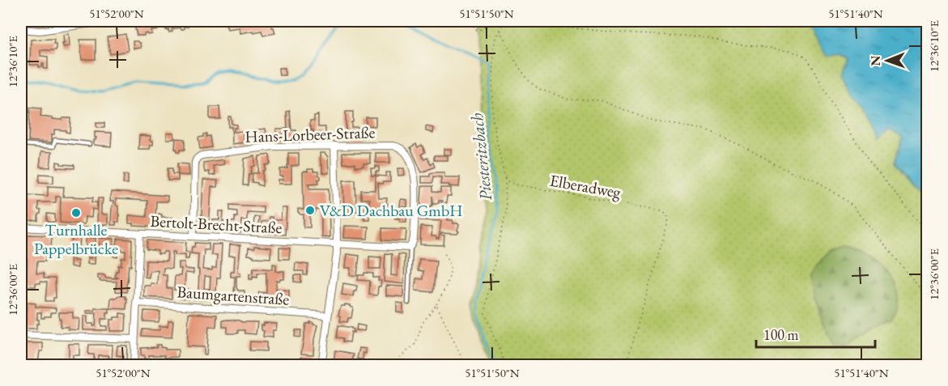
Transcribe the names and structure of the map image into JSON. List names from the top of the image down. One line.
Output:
{"streets":{"street":["Hans-Lorbeer-Straße","Bertolt-Brecht-Straße","Baumgartenstraße"],"path":["Elberadweg"]},"crossings":[["Hans-Lorbeer-Straße","Bertolt-Brecht-Straße"]],"water":["Piesteritzbach"],"places":["V&D Dachbau GmbH","Turnhalle Pappelbrücke"],"scale_bar":"100 m","north":"left","coordinates":["51°52'00\"N","51°51'50\"N","51°51'40\"N","12°36'10\"E","12°36'00\"E"]}
